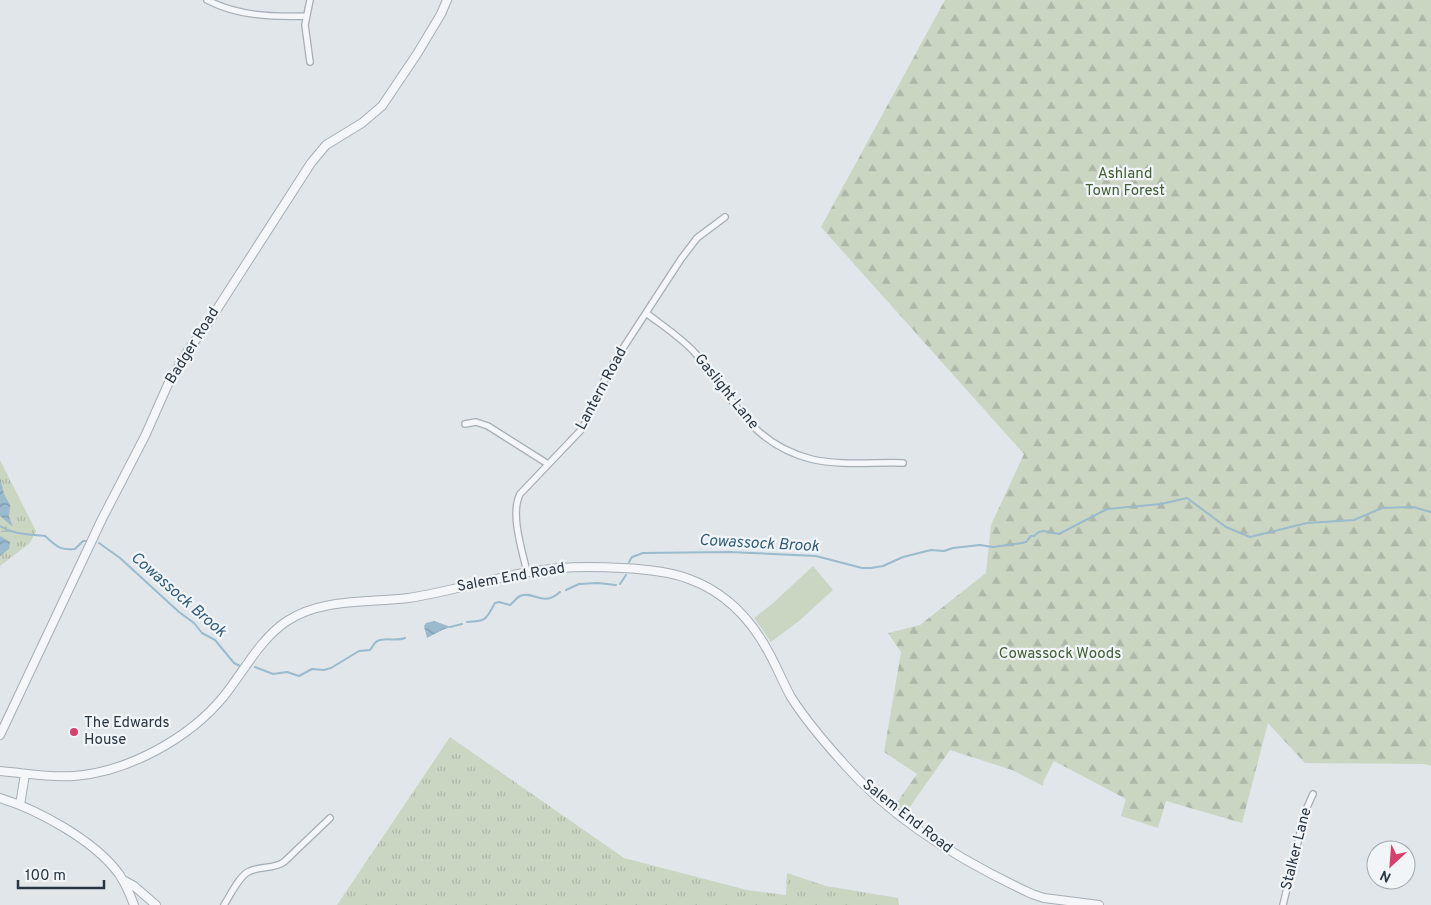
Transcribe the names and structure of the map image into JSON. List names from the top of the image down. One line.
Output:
{"streets":{"street":["Badger Road","Lantern Road","Gaslight Lane","Salem End Road","Stalker Lane"]},"crossings":[["Lantern Road","Gaslight Lane"],["Lantern Road","Salem End Road"]],"water":["Cowassock Brook"],"parks":["Ashland Town Forest","Cowassock Woods"],"places":["The Edwards House"],"scale_bar":"100 m","north":"bottom left"}
